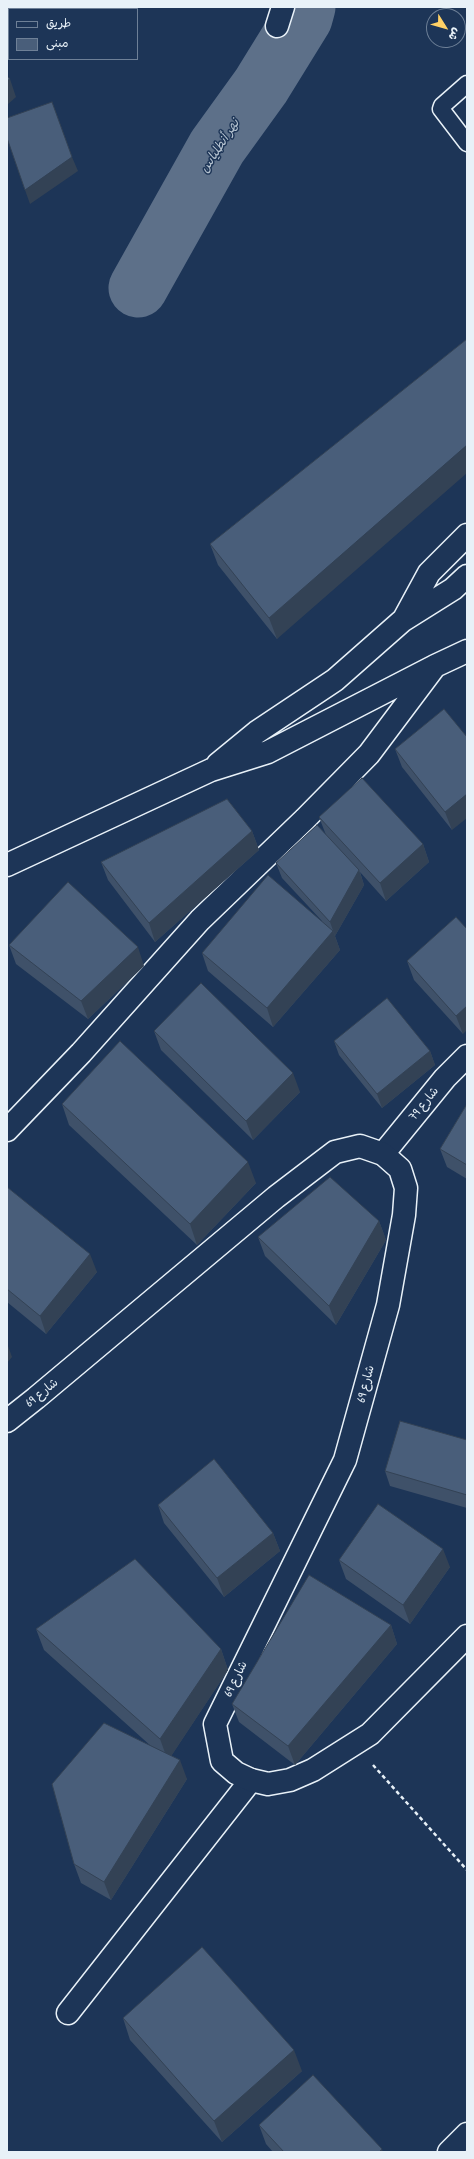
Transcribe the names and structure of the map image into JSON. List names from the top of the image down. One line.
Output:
{"streets":{"street":["شارع 79","شارع 69"]},"crossings":[["شارع 79","شارع 69"]],"water":["نهر أنطلياس"],"legend":["طريق","مبنى"],"north":"bottom right"}
